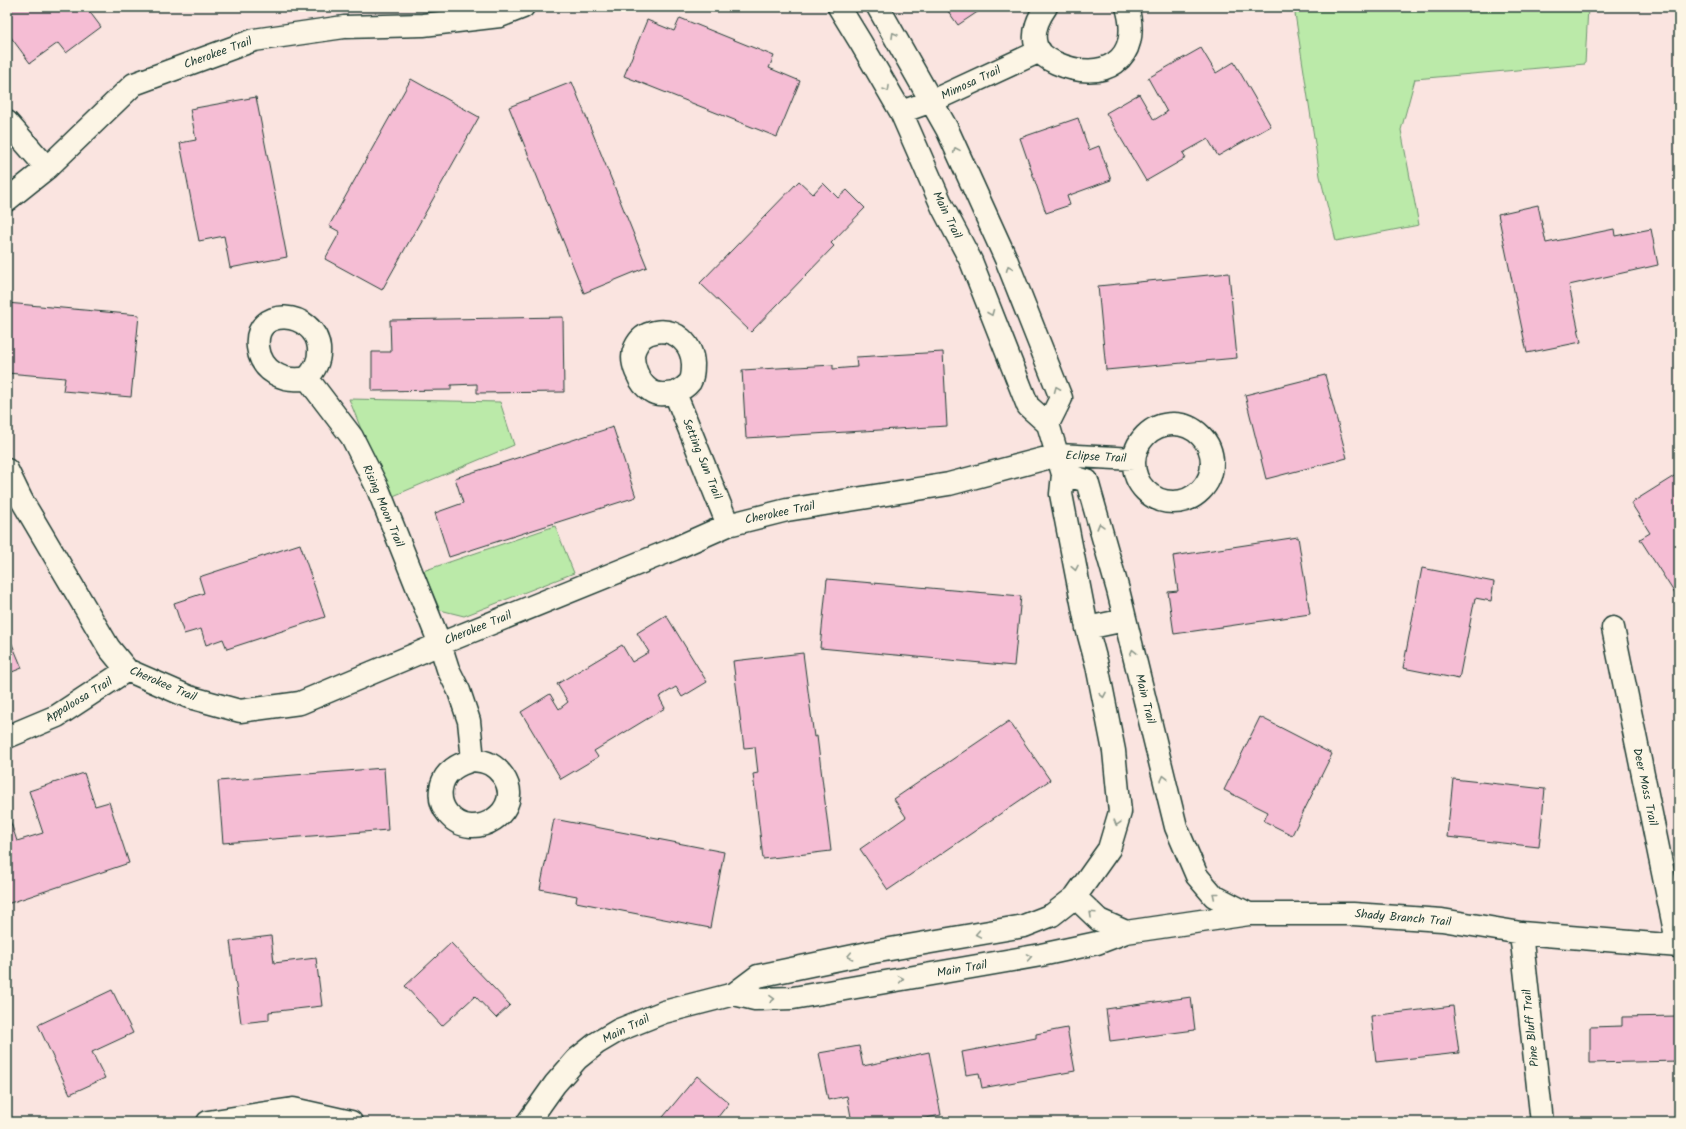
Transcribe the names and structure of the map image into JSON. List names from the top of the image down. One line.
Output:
{"streets":{"street":["Cherokee Trail","Mimosa Trail","Main Trail","Eclipse Trail","Setting Sun Trail","Rising Moon Trail","Appaloosa Trail","Deer Moss Trail","Shady Branch Trail","Pine Bluff Trail"]},"crossings":[["Cherokee Trail","Main Trail"],["Cherokee Trail","Eclipse Trail"],["Cherokee Trail","Setting Sun Trail"],["Cherokee Trail","Rising Moon Trail"],["Cherokee Trail","Appaloosa Trail"],["Mimosa Trail","Main Trail"],["Main Trail","Eclipse Trail"],["Main Trail","Shady Branch Trail"],["Deer Moss Trail","Shady Branch Trail"],["Shady Branch Trail","Pine Bluff Trail"]]}
